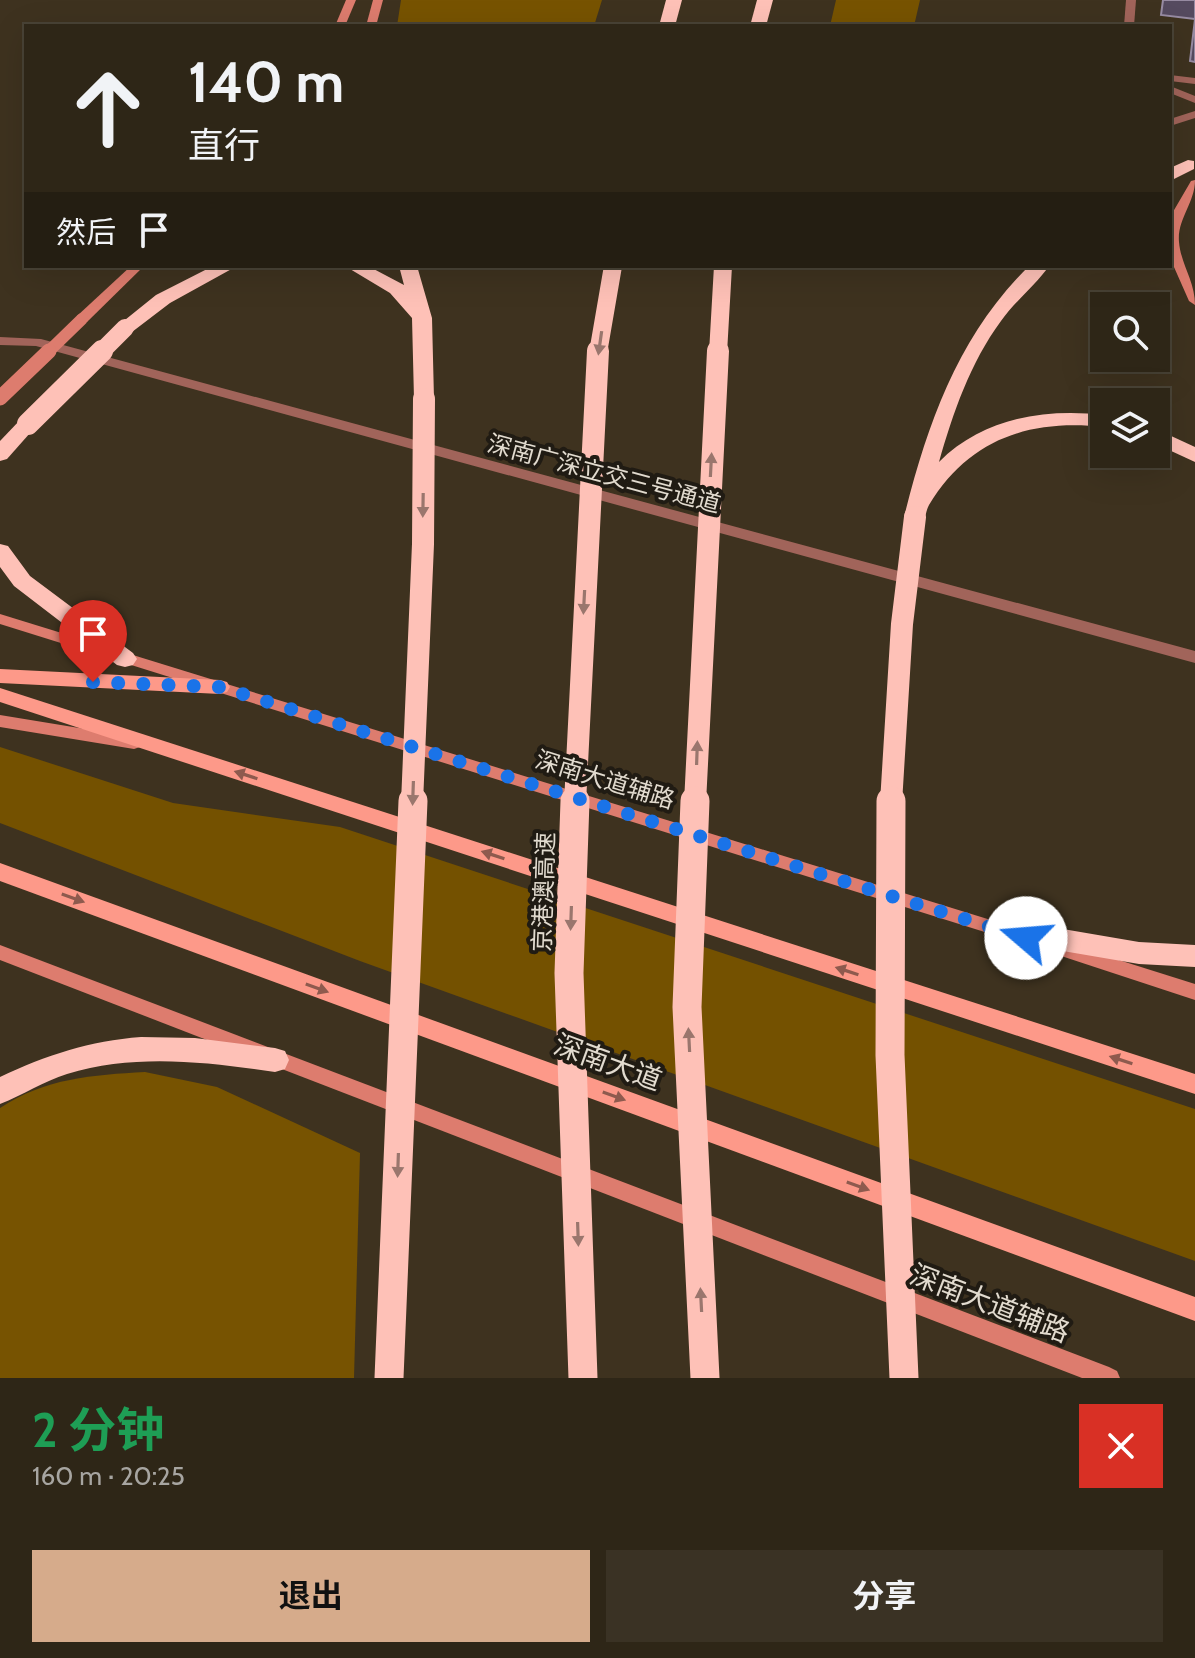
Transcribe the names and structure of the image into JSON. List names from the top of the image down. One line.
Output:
{"streets":{"highway":["京港澳高速"],"main road":["深南大道辅路","深南大道"],"lane":["深南广深立交三号通道"]},"page":{"turn":["140 m","直行"],"then":"然后","heading":["2 分钟","160 m · 20:25"],"buttons":["退出","分享"]}}
